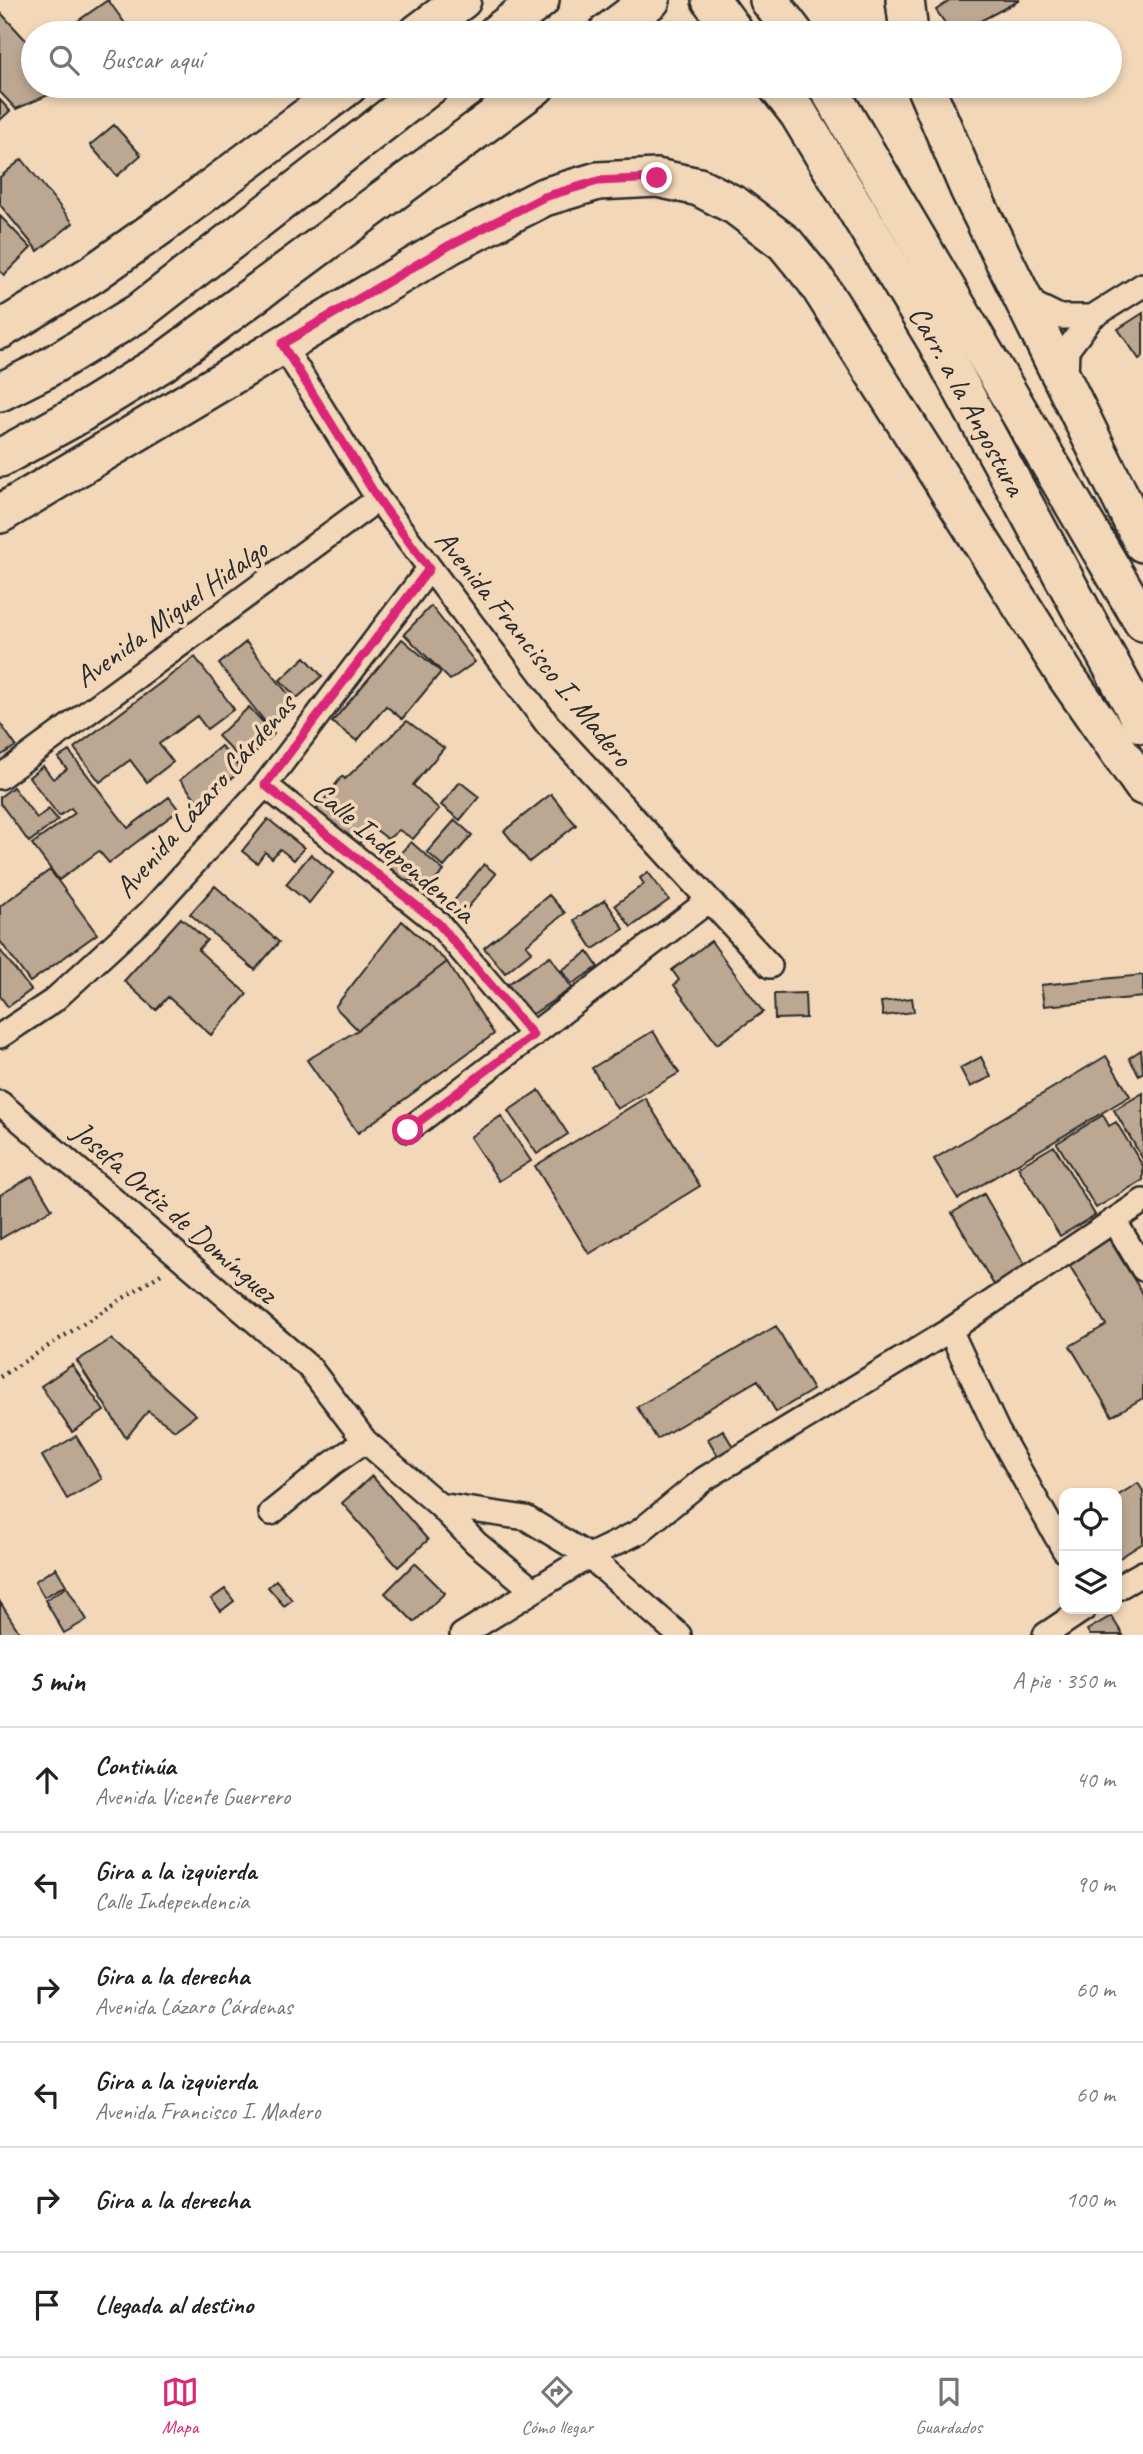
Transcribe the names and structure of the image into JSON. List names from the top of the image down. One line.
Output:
{"streets":{"main road":["Carr. a la Angostura"],"street":["Avenida Miguel Hidalgo","Avenida Francisco I. Madero","Avenida Lázaro Cárdenas","Calle Independencia","Josefa Ortiz de Domínguez"]},"crossings":[["Avenida Miguel Hidalgo","Avenida Francisco I. Madero"],["Avenida Francisco I. Madero","Avenida Lázaro Cárdenas"],["Avenida Lázaro Cárdenas","Calle Independencia"]],"page":{"search":"Buscar aquí","heading":["5 min","A pie · 350 m"],"list":[["Continúa","Avenida Vicente Guerrero","40 m"],["Gira a la izquierda","Calle Independencia","90 m"],["Gira a la derecha","Avenida Lázaro Cárdenas","60 m"],["Gira a la izquierda","Avenida Francisco I. Madero","60 m"],["Gira a la derecha","100 m"],"Llegada al destino"],"nav":["Mapa","Cómo llegar","Guardados"]}}
